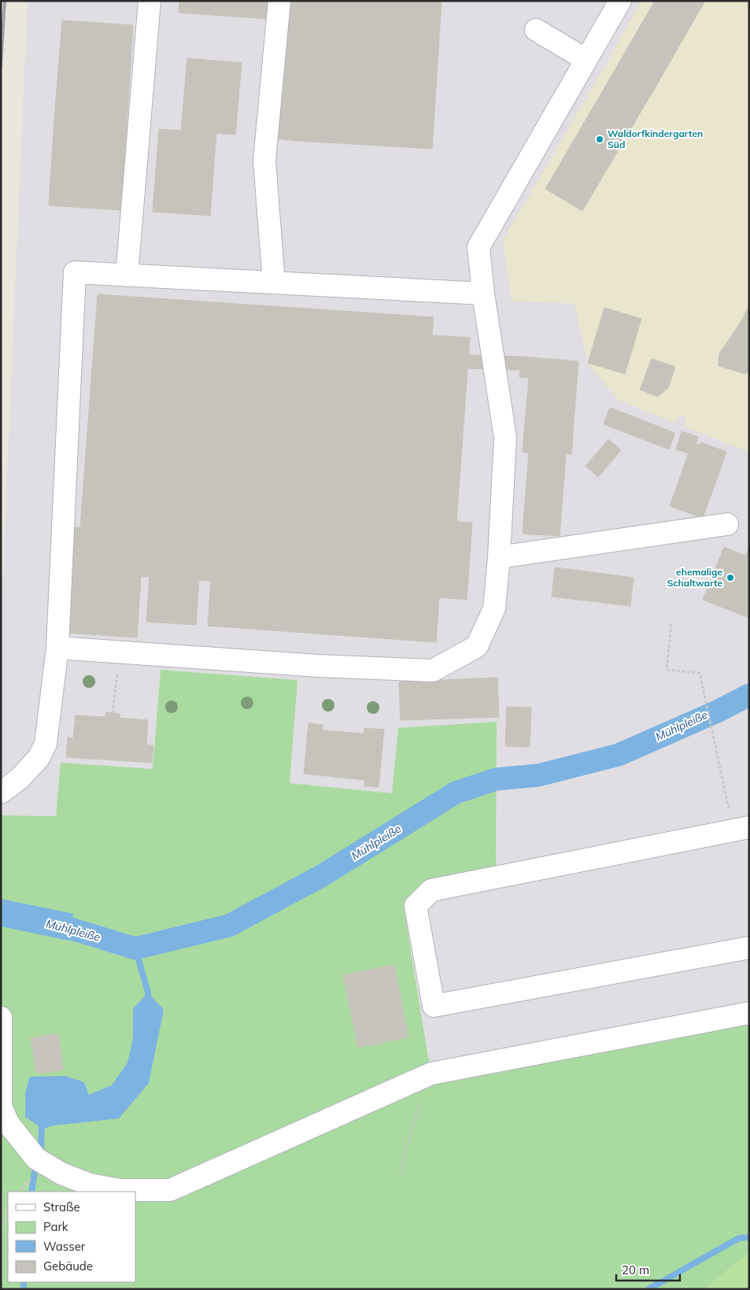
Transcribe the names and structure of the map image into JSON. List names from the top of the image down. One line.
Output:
{"water":["Mühlpleiße"],"places":["Waldorfkindergarten Süd","ehemalige Schaltwarte"],"legend":["Straße","Park","Wasser","Gebäude"],"scale_bar":"20 m"}
